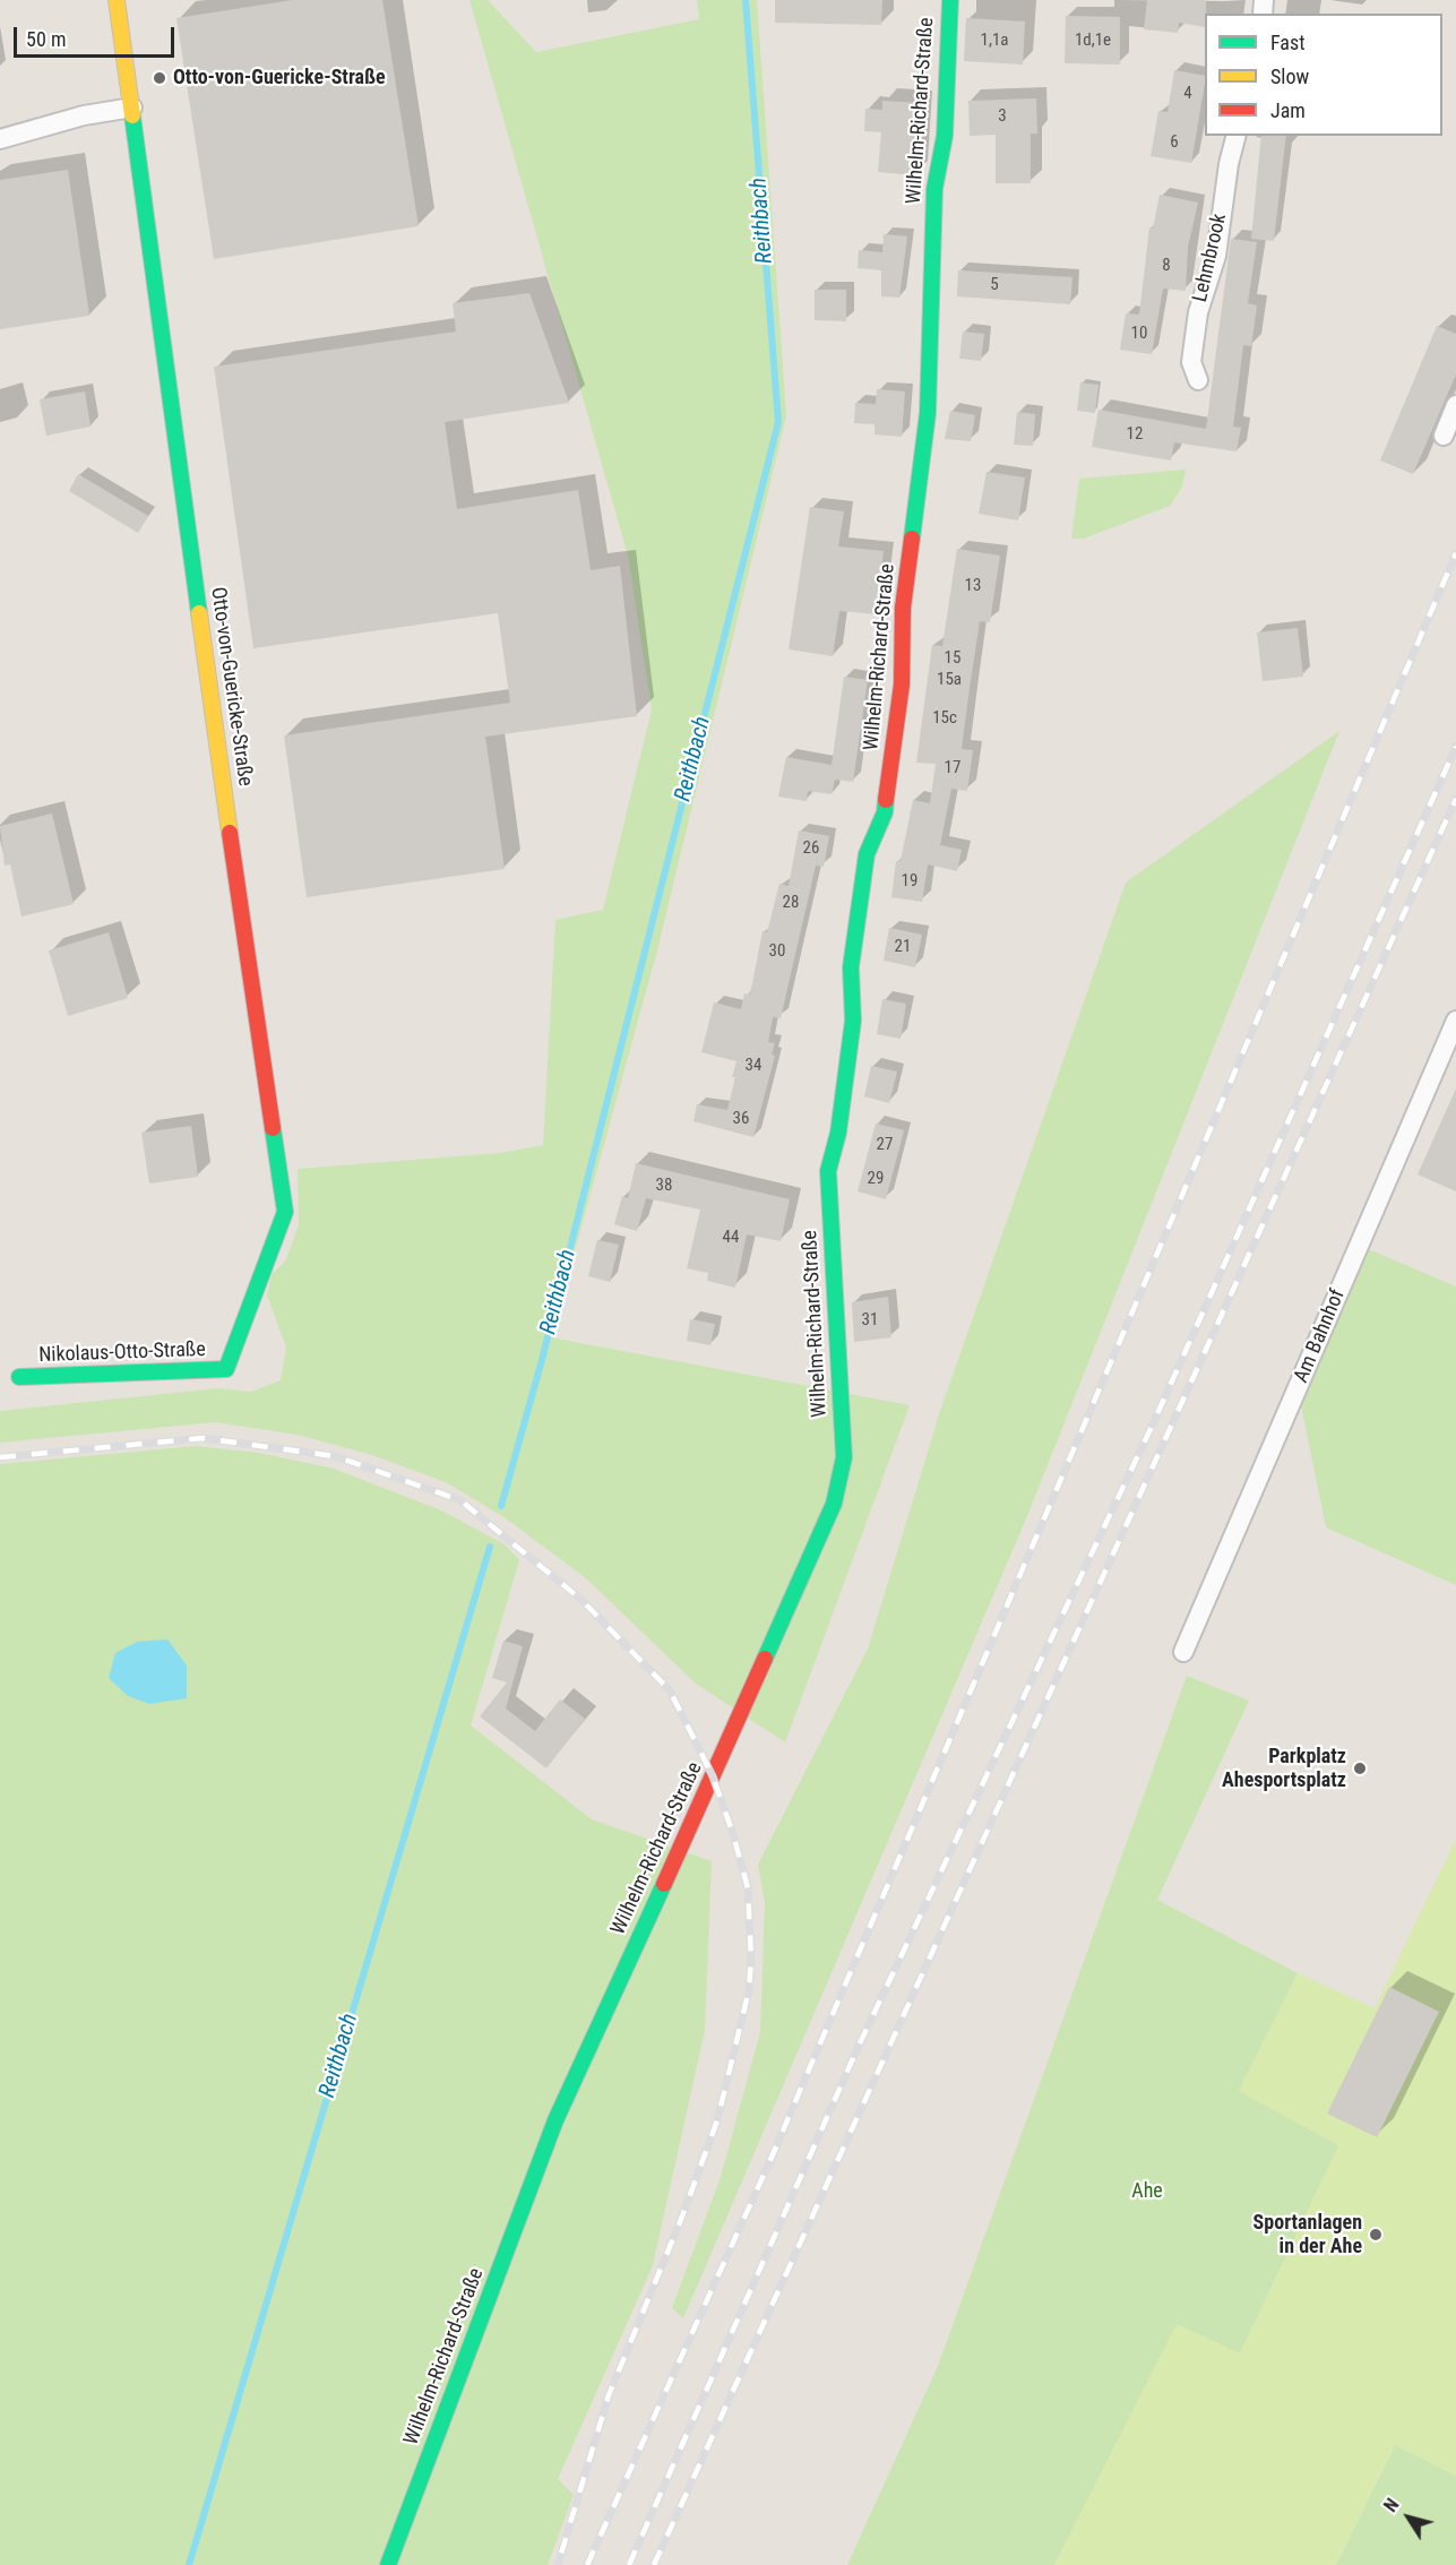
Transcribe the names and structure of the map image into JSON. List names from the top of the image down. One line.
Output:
{"streets":{"street":["Wilhelm-Richard-Straße","Lehmbrook","Otto-von-Guericke-Straße","Am Bahnhof","Nikolaus-Otto-Straße"]},"crossings":[["Otto-von-Guericke-Straße","Nikolaus-Otto-Straße"]],"water":["Reithbach"],"parks":["Ahe"],"places":["Otto-von-Guericke-Straße","Parkplatz Ahesportsplatz","Sportanlagen in der Ahe"],"house_numbers":["1,1a","1d,1e","4","3","6","8","5","10","12","13","15","15a","15c","17","26","19","28","21","30","34","36","27","29","38","44","31"],"legend":["Fast","Slow","Jam"],"scale_bar":"50 m","north":"top left"}
